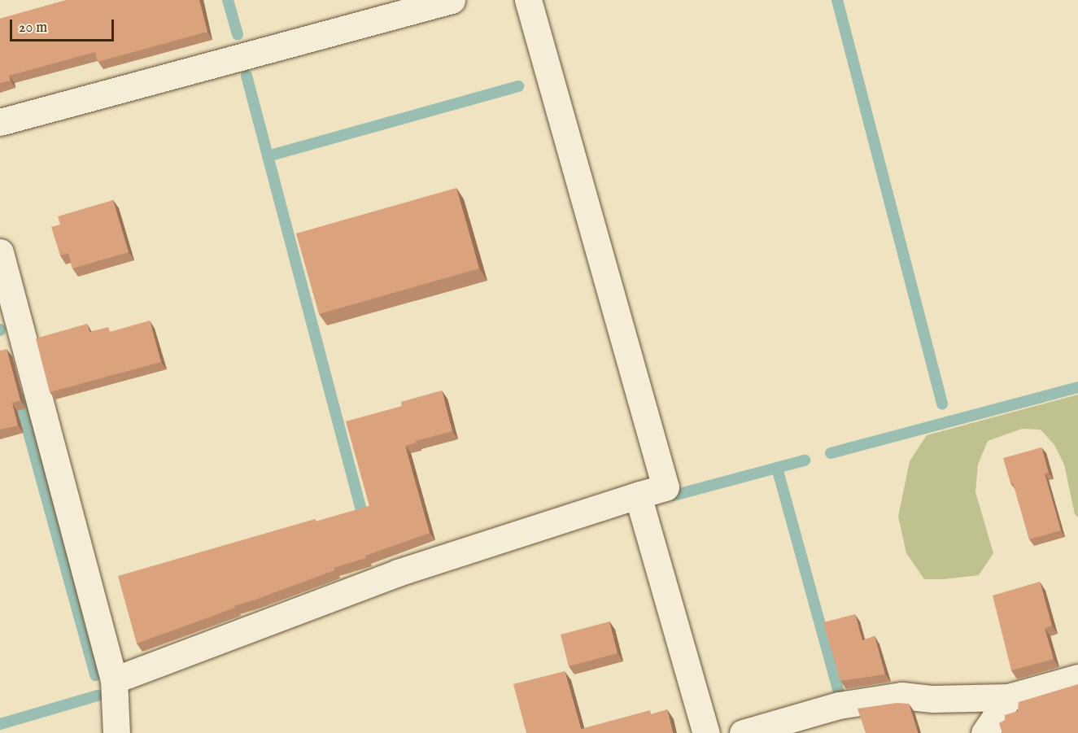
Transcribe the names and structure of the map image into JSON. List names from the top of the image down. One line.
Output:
{"scale_bar":"20 m"}
